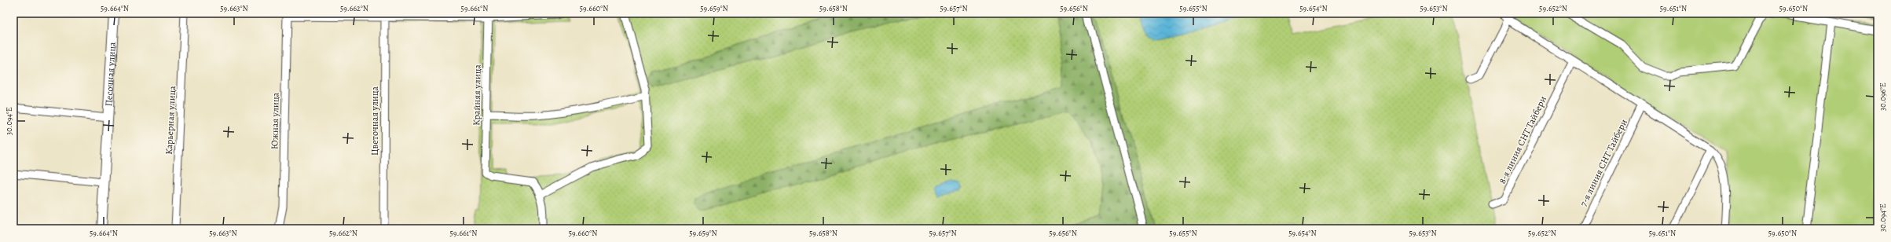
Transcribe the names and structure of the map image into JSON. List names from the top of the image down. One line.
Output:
{"streets":{"street":["Песочная улица","Крайняя улица","Карьерная улица","Южная улица","Цветочная улица","8-я линия СНТ Тайбери","7-я линия СНТ Тайбери"]},"coordinates":["59.664°N","59.663°N","59.662°N","59.661°N","59.660°N","59.659°N","59.658°N","59.657°N","59.656°N","59.655°N","59.654°N","59.653°N","59.652°N","59.651°N","59.650°N","30.096°E","30.094°E"]}
